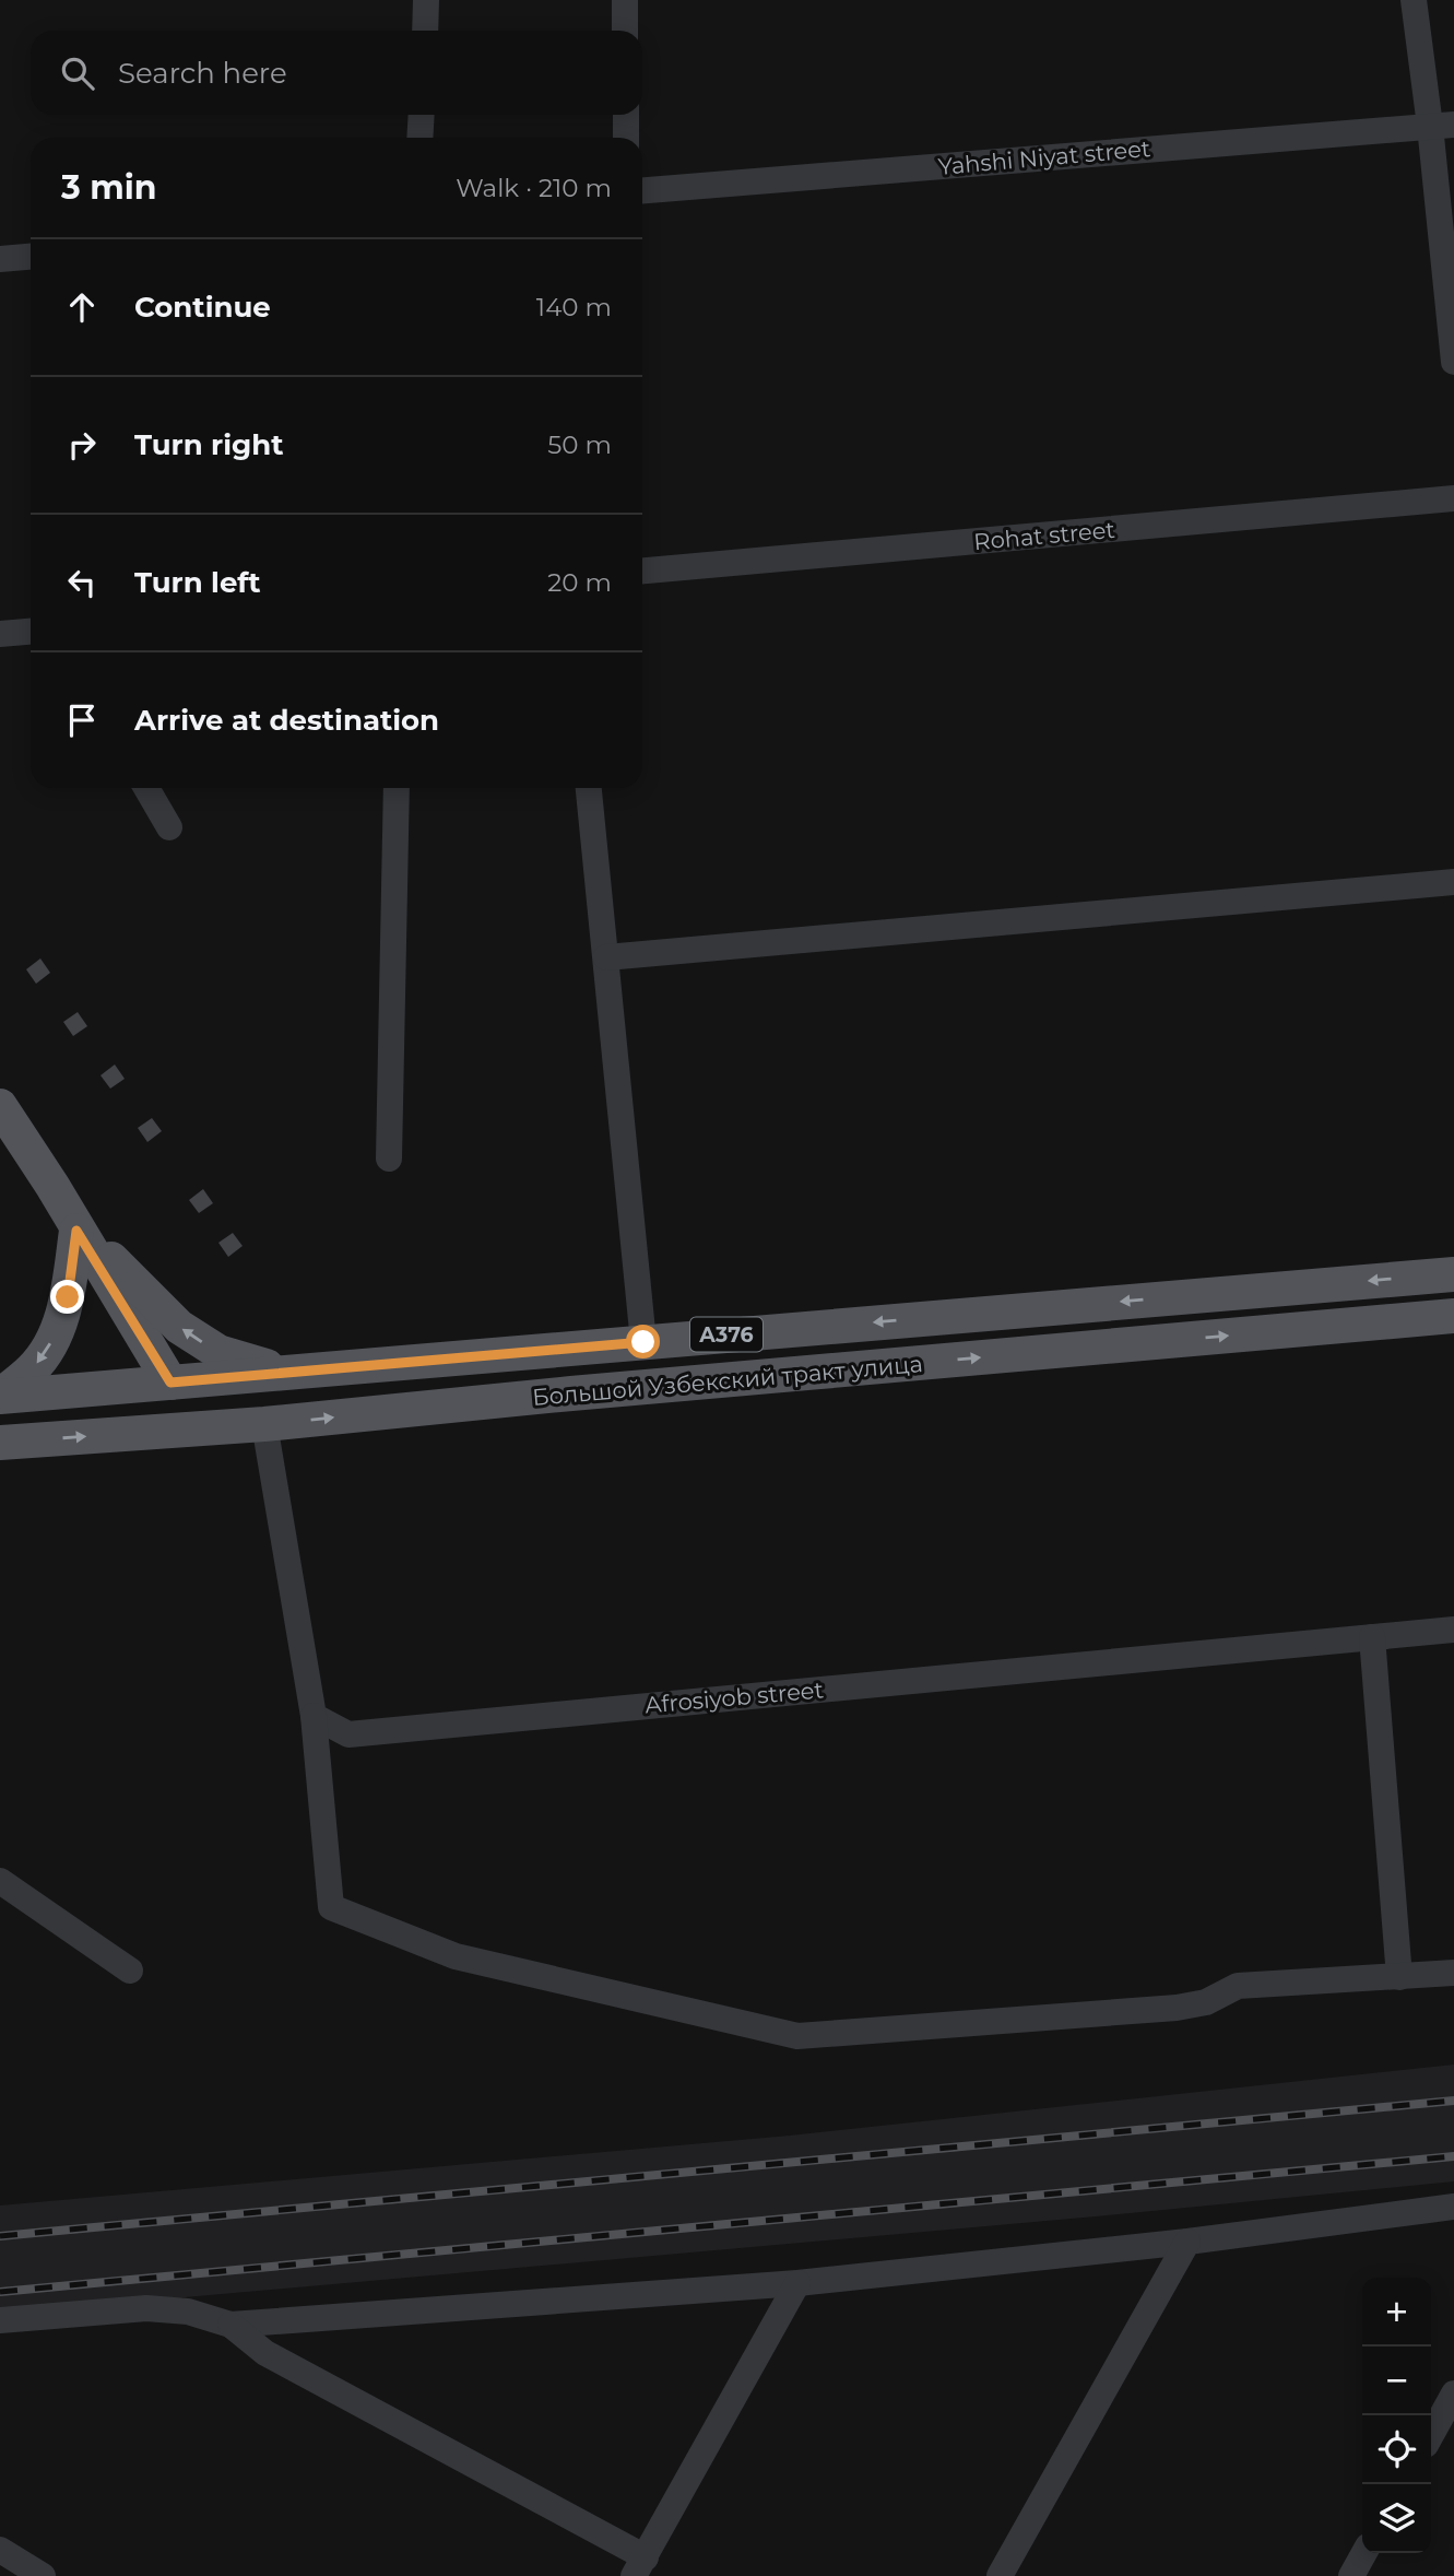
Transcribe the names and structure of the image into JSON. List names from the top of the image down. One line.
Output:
{"streets":{"main road":["A376","Большой Узбекский тракт улица"],"street":["Yahshi Niyat street","Rohat street","Afrosiyob street"]},"page":{"search":"Search here","heading":["3 min","Walk · 210 m"],"list":[["Continue","140 m"],["Turn right","50 m"],["Turn left","20 m"],"Arrive at destination"],"map_buttons":["+","−"]}}
